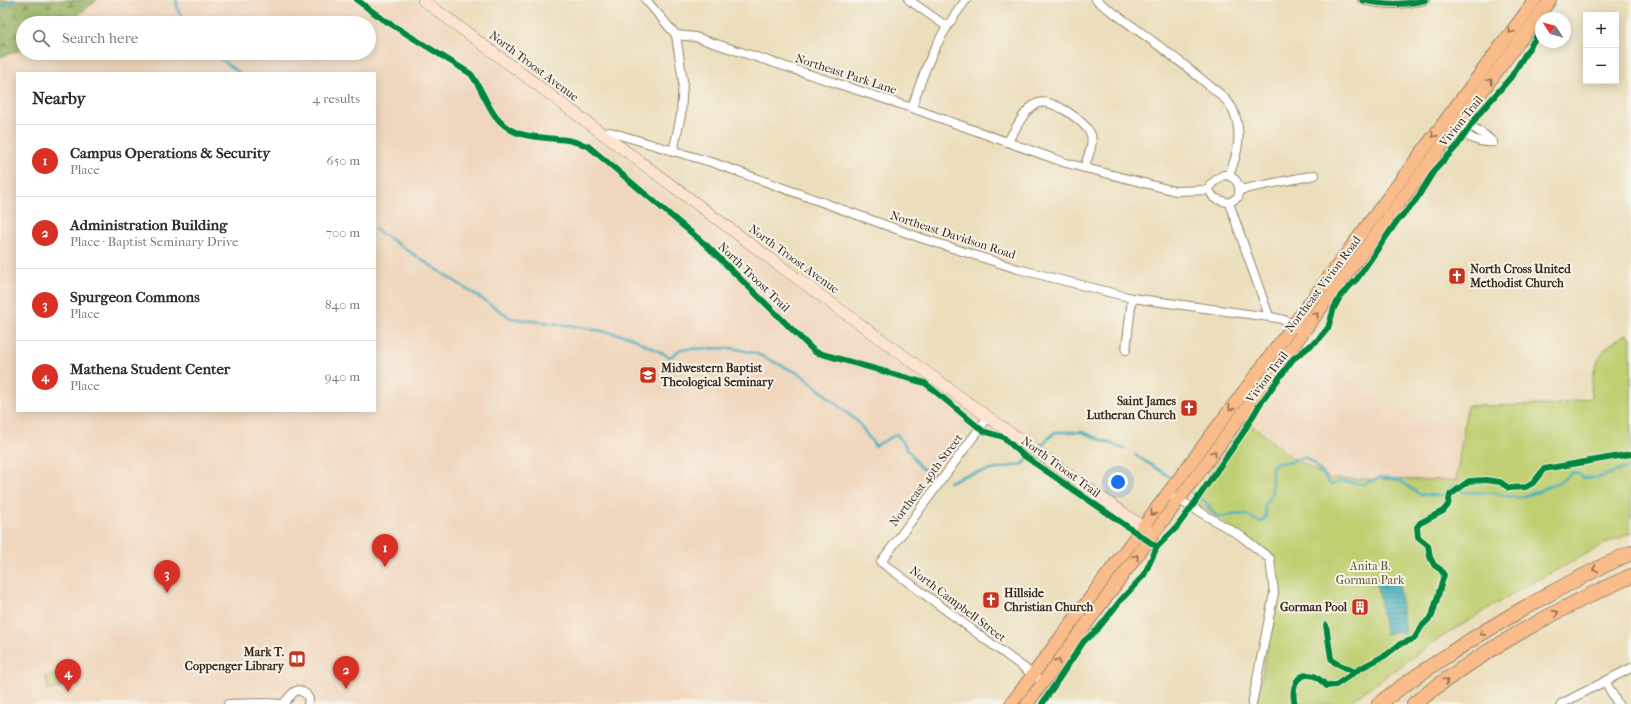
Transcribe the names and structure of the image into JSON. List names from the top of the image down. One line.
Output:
{"streets":{"main road":["Northeast Vivion Road"],"street":["North Troost Avenue","Northeast Park Lane","Northeast Davidson Road","Northeast 49th Street","North Campbell Street"],"cycle path":["Vivion Trail","North Troost Trail"]},"crossings":[["North Troost Avenue","Northeast Davidson Road"],["North Troost Avenue","Northeast Vivion Road"],["North Troost Avenue","Northeast 49th Street"],["Northeast Davidson Road","Northeast Vivion Road"],["Northeast Vivion Road","North Campbell Street"],["Northeast 49th Street","North Campbell Street"]],"parks":["Anita B. Gorman Park"],"places":{"church":["North Cross United Methodist Church","Saint James Lutheran Church","Hillside Christian Church"],"school or university":["Midwestern Baptist Theological Seminary"],"building":["Gorman Pool"],"library":["Mark T. Coppenger Library"]},"north":"top left","page":{"map_buttons":["+","−"],"search":"Search here","heading":["Nearby","4 results"],"list":[{"mark":"1","name":"Campus Operations & Security","note":"Place","value":"650 m"},{"mark":"2","name":"Administration Building","note":"Place · Baptist Seminary Drive","value":"700 m"},{"mark":"3","name":"Spurgeon Commons","note":"Place","value":"840 m"},{"mark":"4","name":"Mathena Student Center","note":"Place","value":"940 m"}],"pins":["1","3","2","4"]}}
